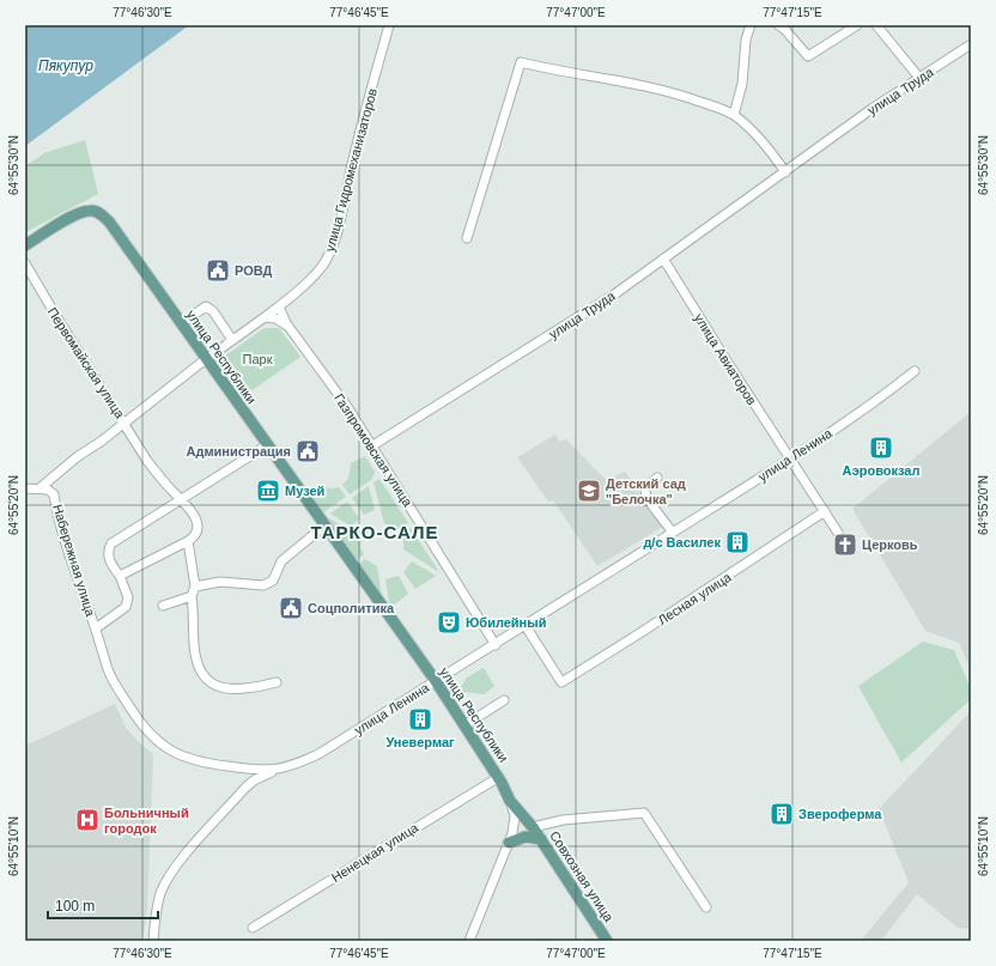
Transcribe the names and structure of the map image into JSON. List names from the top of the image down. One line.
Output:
{"streets":{"main road":["улица Республики","Совхозная улица"],"street":["улица Труда","улица Гидромеханизаторов","улица Авиаторов","Первомайская улица","Газпромовская улица","улица Ленина","Набережная улица","Лесная улица","Ненецкая улица"]},"crossings":[["улица Труда","улица Авиаторов"],["улица Труда","Газпромовская улица"],["улица Гидромеханизаторов","улица Республики"],["улица Гидромеханизаторов","Первомайская улица"],["улица Гидромеханизаторов","Газпромовская улица"],["улица Гидромеханизаторов","Набережная улица"],["улица Республики","улица Ленина"],["улица Республики","Ненецкая улица"],["улица Республики","Совхозная улица"],["улица Авиаторов","улица Ленина"],["улица Авиаторов","Лесная улица"],["Газпромовская улица","улица Ленина"],["улица Ленина","Набережная улица"],["улица Ленина","Лесная улица"]],"districts":["ТАРКО-САЛЕ"],"water":["Пякупур"],"parks":["Парк"],"places":{"public building":["РОВД","Администрация","Соцполитика"],"building":["Аэровокзал","д/с Василек","Уневермаг","Звероферма"],"museum":["Музей"],"school or university":["Детский сад \"Белочка\""],"church":["Церковь"],"theatre":["Юбилейный"],"hospital":["Больничный городок"]},"scale_bar":"100 m","coordinates":["77°46'30\"E","77°46'45\"E","77°47'00\"E","77°47'15\"E","64°55'30\"N","64°55'20\"N","64°55'10\"N"]}
